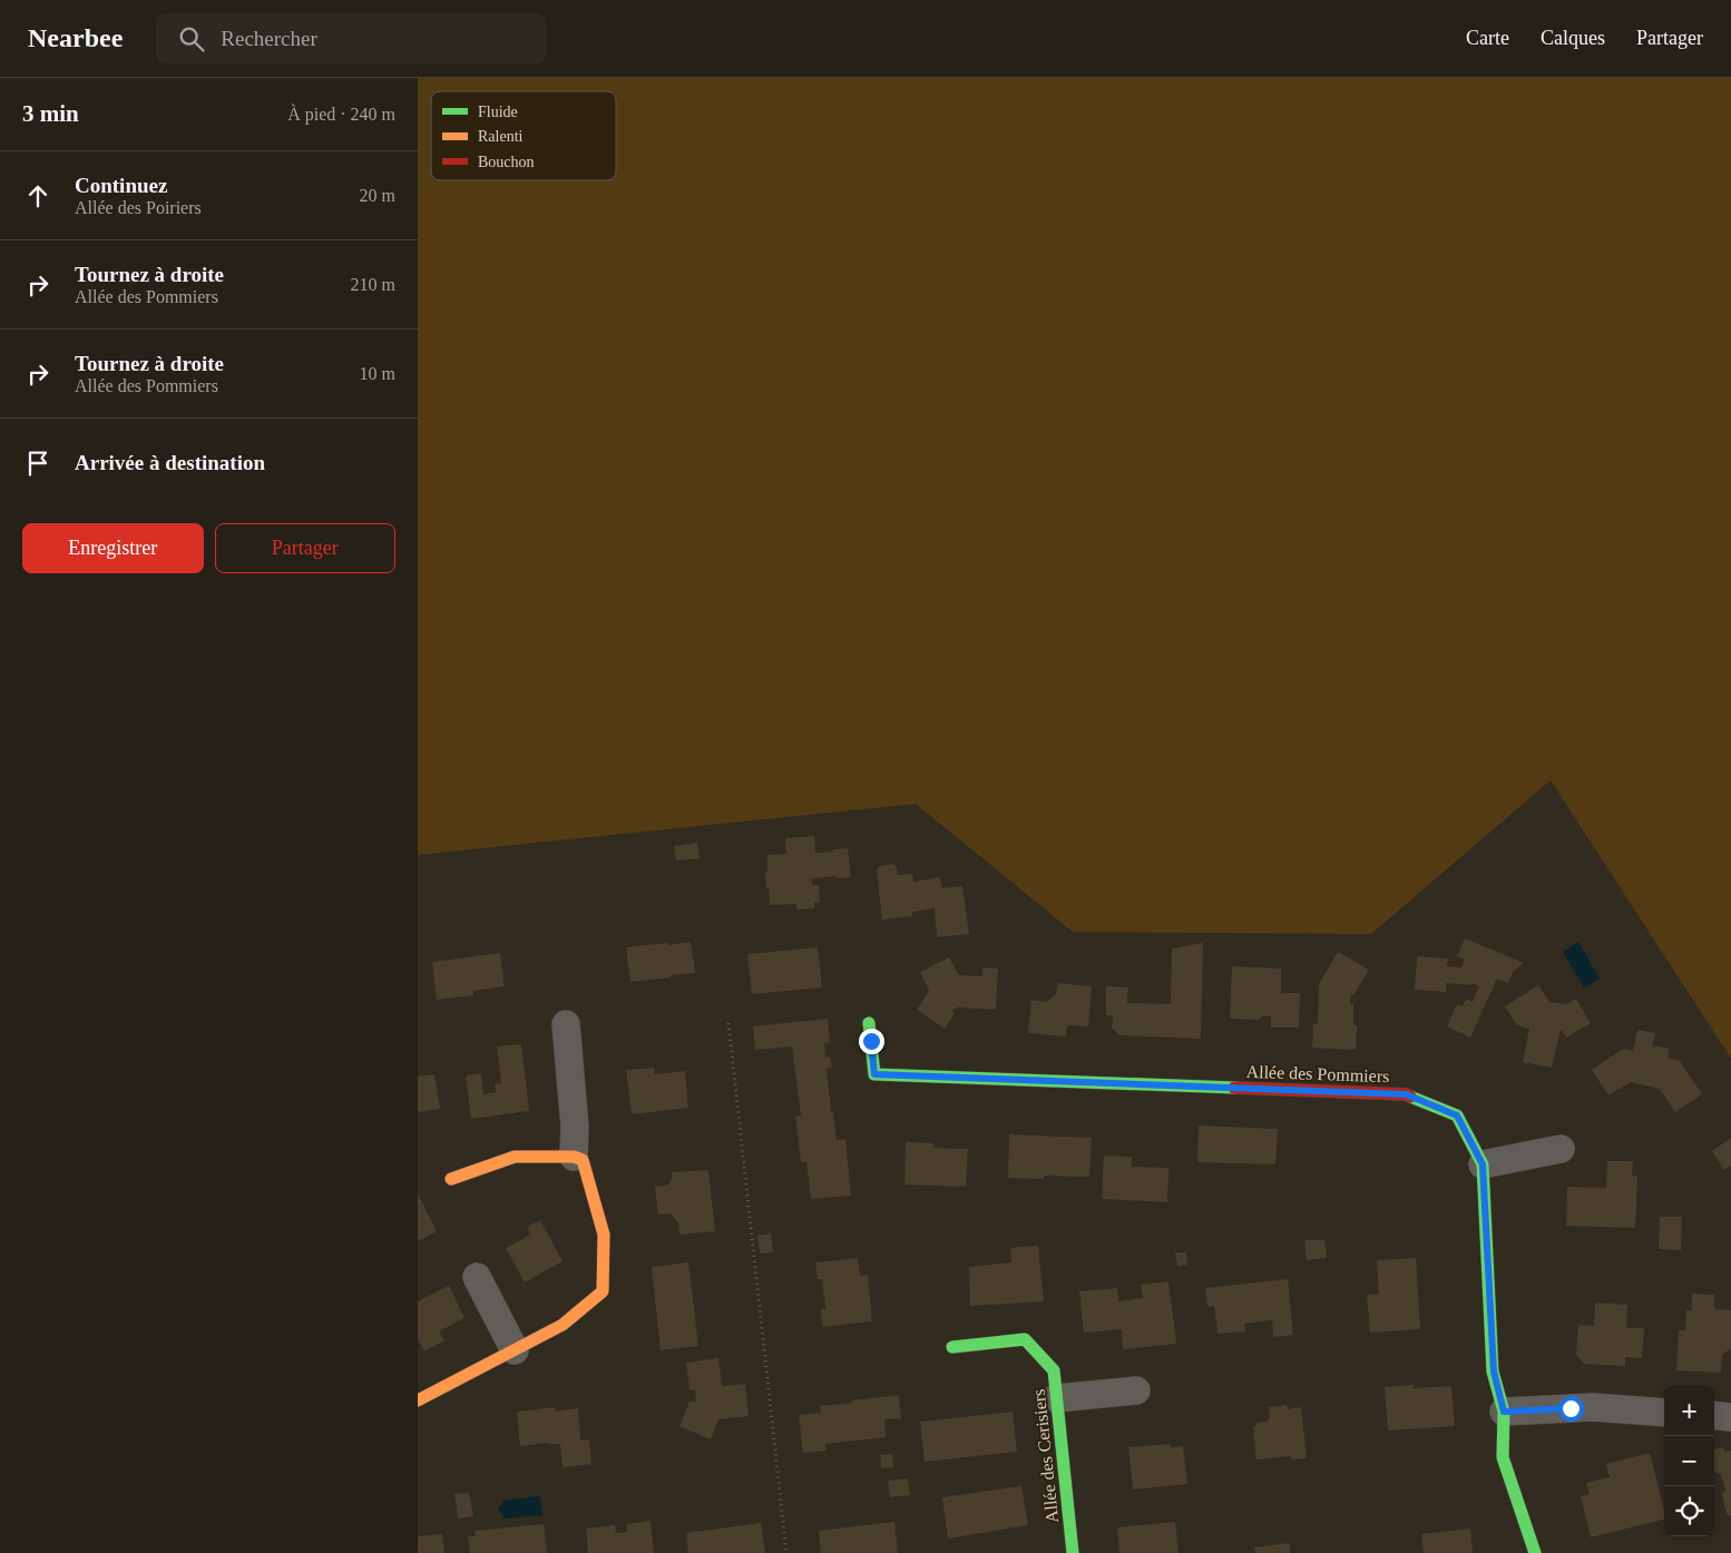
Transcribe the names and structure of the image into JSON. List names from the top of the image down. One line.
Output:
{"streets":{"street":["Allée des Pommiers","Allée des Cerisiers"]},"legend":["Fluide","Ralenti","Bouchon"],"page":{"header":"Nearbee","search":"Rechercher","nav":["Carte","Calques","Partager"],"heading":["3 min","À pied · 240 m"],"list":[["Continuez","Allée des Poiriers","20 m"],["Tournez à droite","Allée des Pommiers","210 m"],["Tournez à droite","Allée des Pommiers","10 m"],"Arrivée à destination"],"buttons":["Enregistrer","Partager"],"map_buttons":["+","−"]}}
